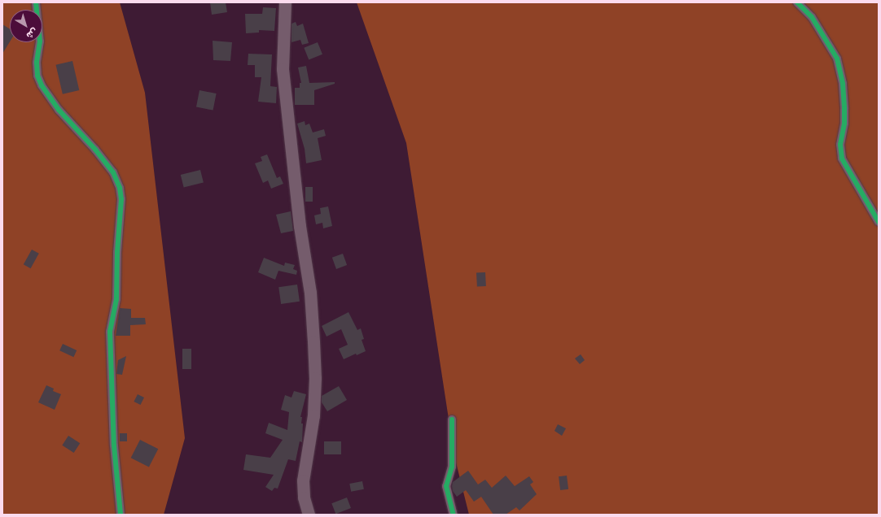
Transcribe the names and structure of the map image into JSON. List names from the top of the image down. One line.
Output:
{"north":"bottom right"}
